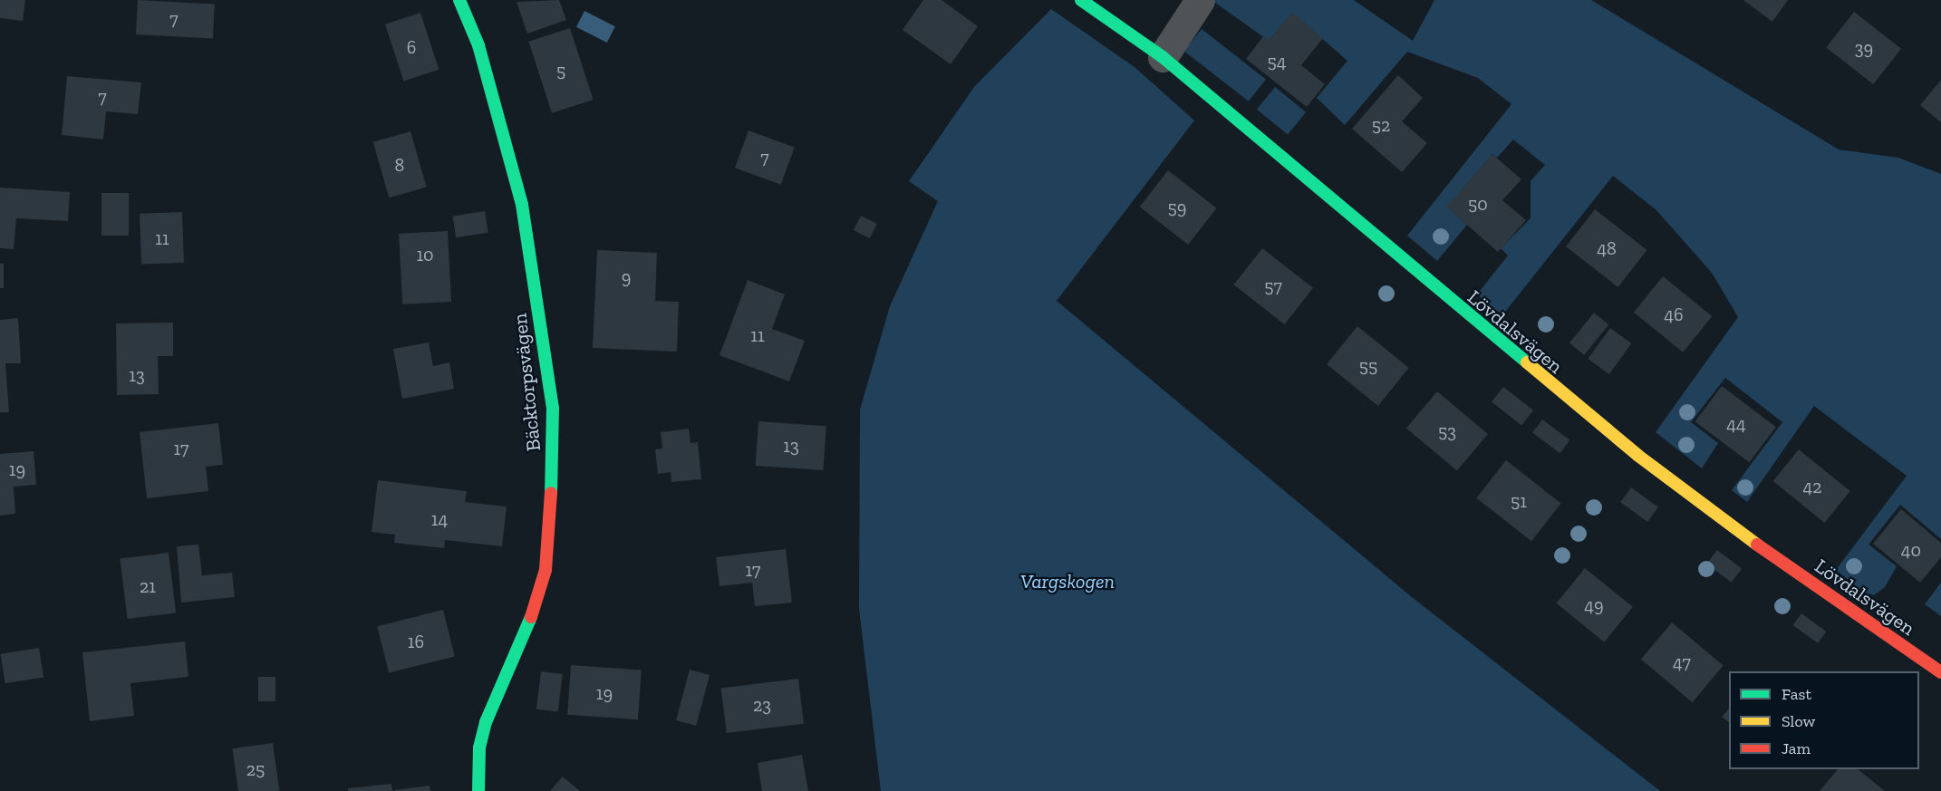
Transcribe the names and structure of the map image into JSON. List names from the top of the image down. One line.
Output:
{"streets":{"street":["Lövdalsvägen","Bäcktorpsvägen"]},"parks":["Vargskogen"],"house_numbers":["7","6","39","54","5","7","52","7","8","50","59","11","48","10","9","57","46","11","55","13","44","53","13","17","19","42","51","14","40","17","21","49","16","47","19","23","25"],"legend":["Fast","Slow","Jam"]}
